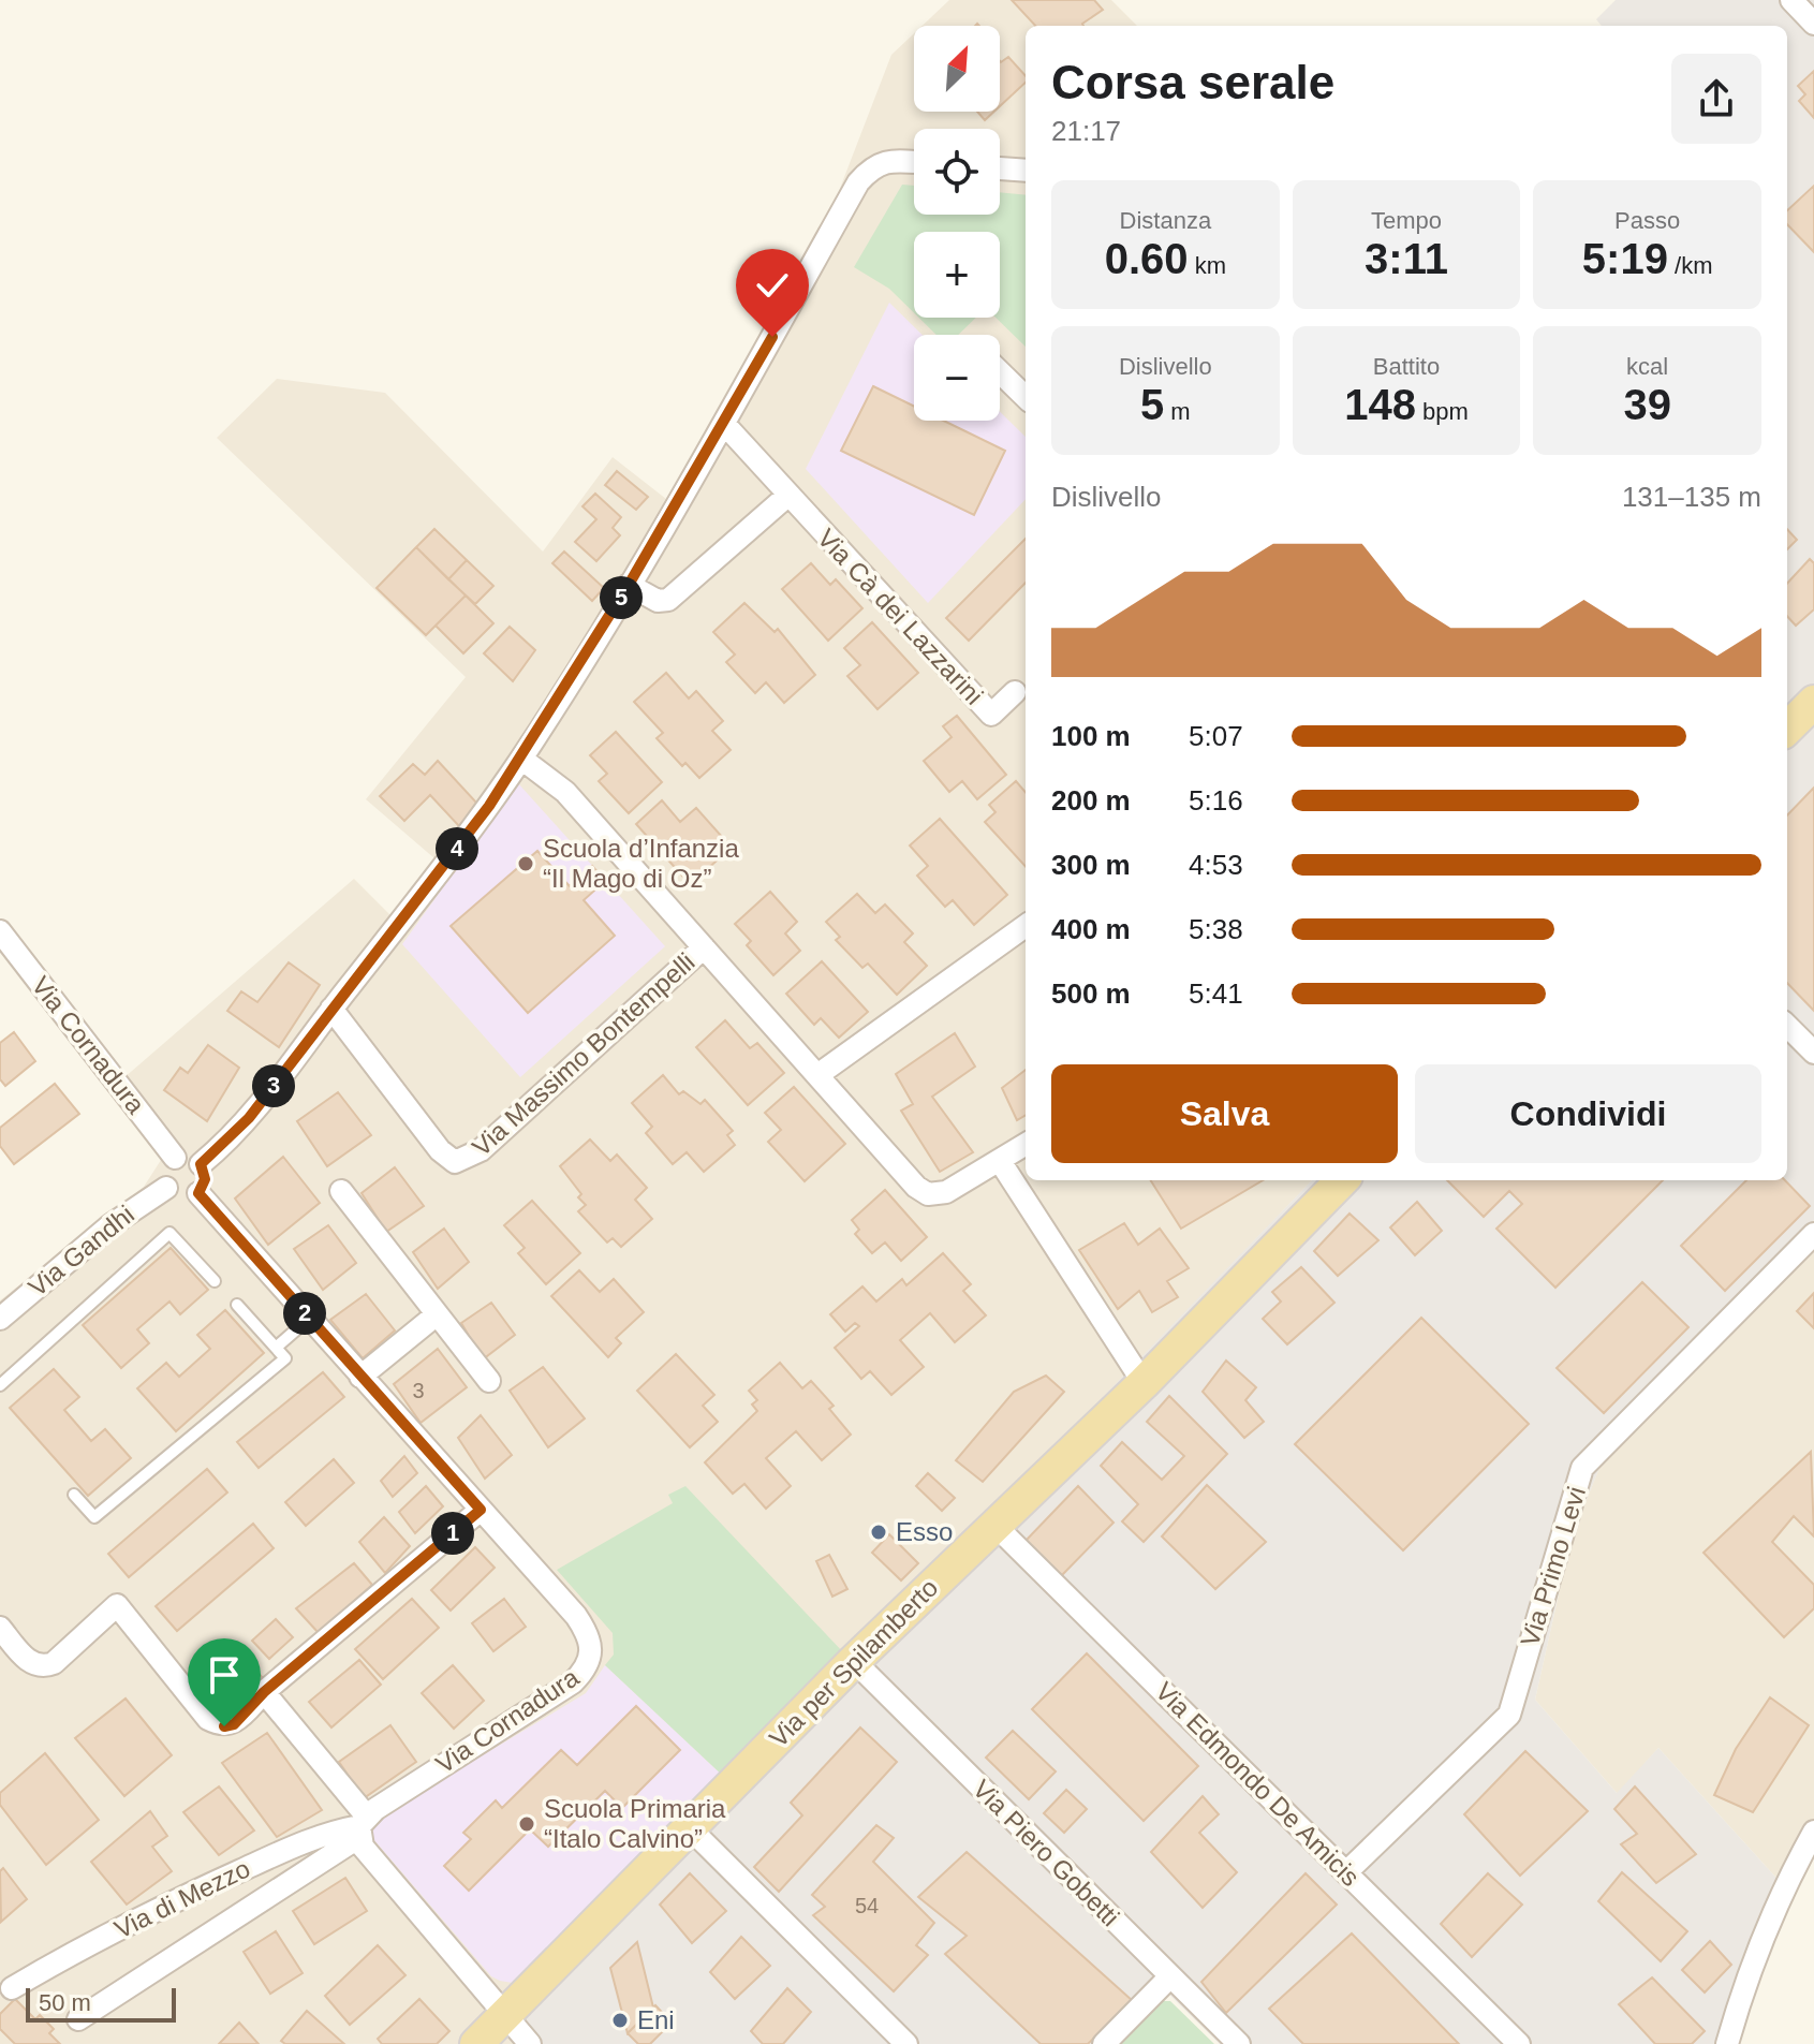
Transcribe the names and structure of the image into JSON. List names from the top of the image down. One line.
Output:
{"streets":{"main road":["Via per Spilamberto"],"street":["Via Cà dei Lazzarini","Via Cornadura","Via Massimo Bontempelli","Via Gandhi","Via Primo Levi","Via Edmondo De Amicis","Via Piero Gobetti","Via di Mezzo"]},"crossings":[["Via Cornadura","Via Gandhi"],["Via Cornadura","Via di Mezzo"],["Via Primo Levi","Via Edmondo De Amicis"],["Via per Spilamberto","Via Edmondo De Amicis"],["Via per Spilamberto","Via Piero Gobetti"]],"places":["Scuola d’Infanzia “Il Mago di Oz”","Esso","Scuola Primaria “Italo Calvino”","Eni"],"house_numbers":["3","54"],"scale_bar":"50 m","north":"top right","page":{"map_buttons":["+","−"],"heading":["Corsa serale","21:17"],"stats":[["Distanza","0.60 km"],["Tempo","3:11"],["Passo","5:19 /km"],["Dislivello","5 m"],["Battito","148 bpm"],["kcal","39"]],"chart":["Dislivello","131–135 m"],"pins":["5","4","3","2","1"],"list":[{"name":"100 m","note":"5:07"},{"name":"200 m","note":"5:16"},{"name":"300 m","note":"4:53"},{"name":"400 m","note":"5:38"},{"name":"500 m","note":"5:41"}],"buttons":["Salva","Condividi"],"scale":"50 m"}}
